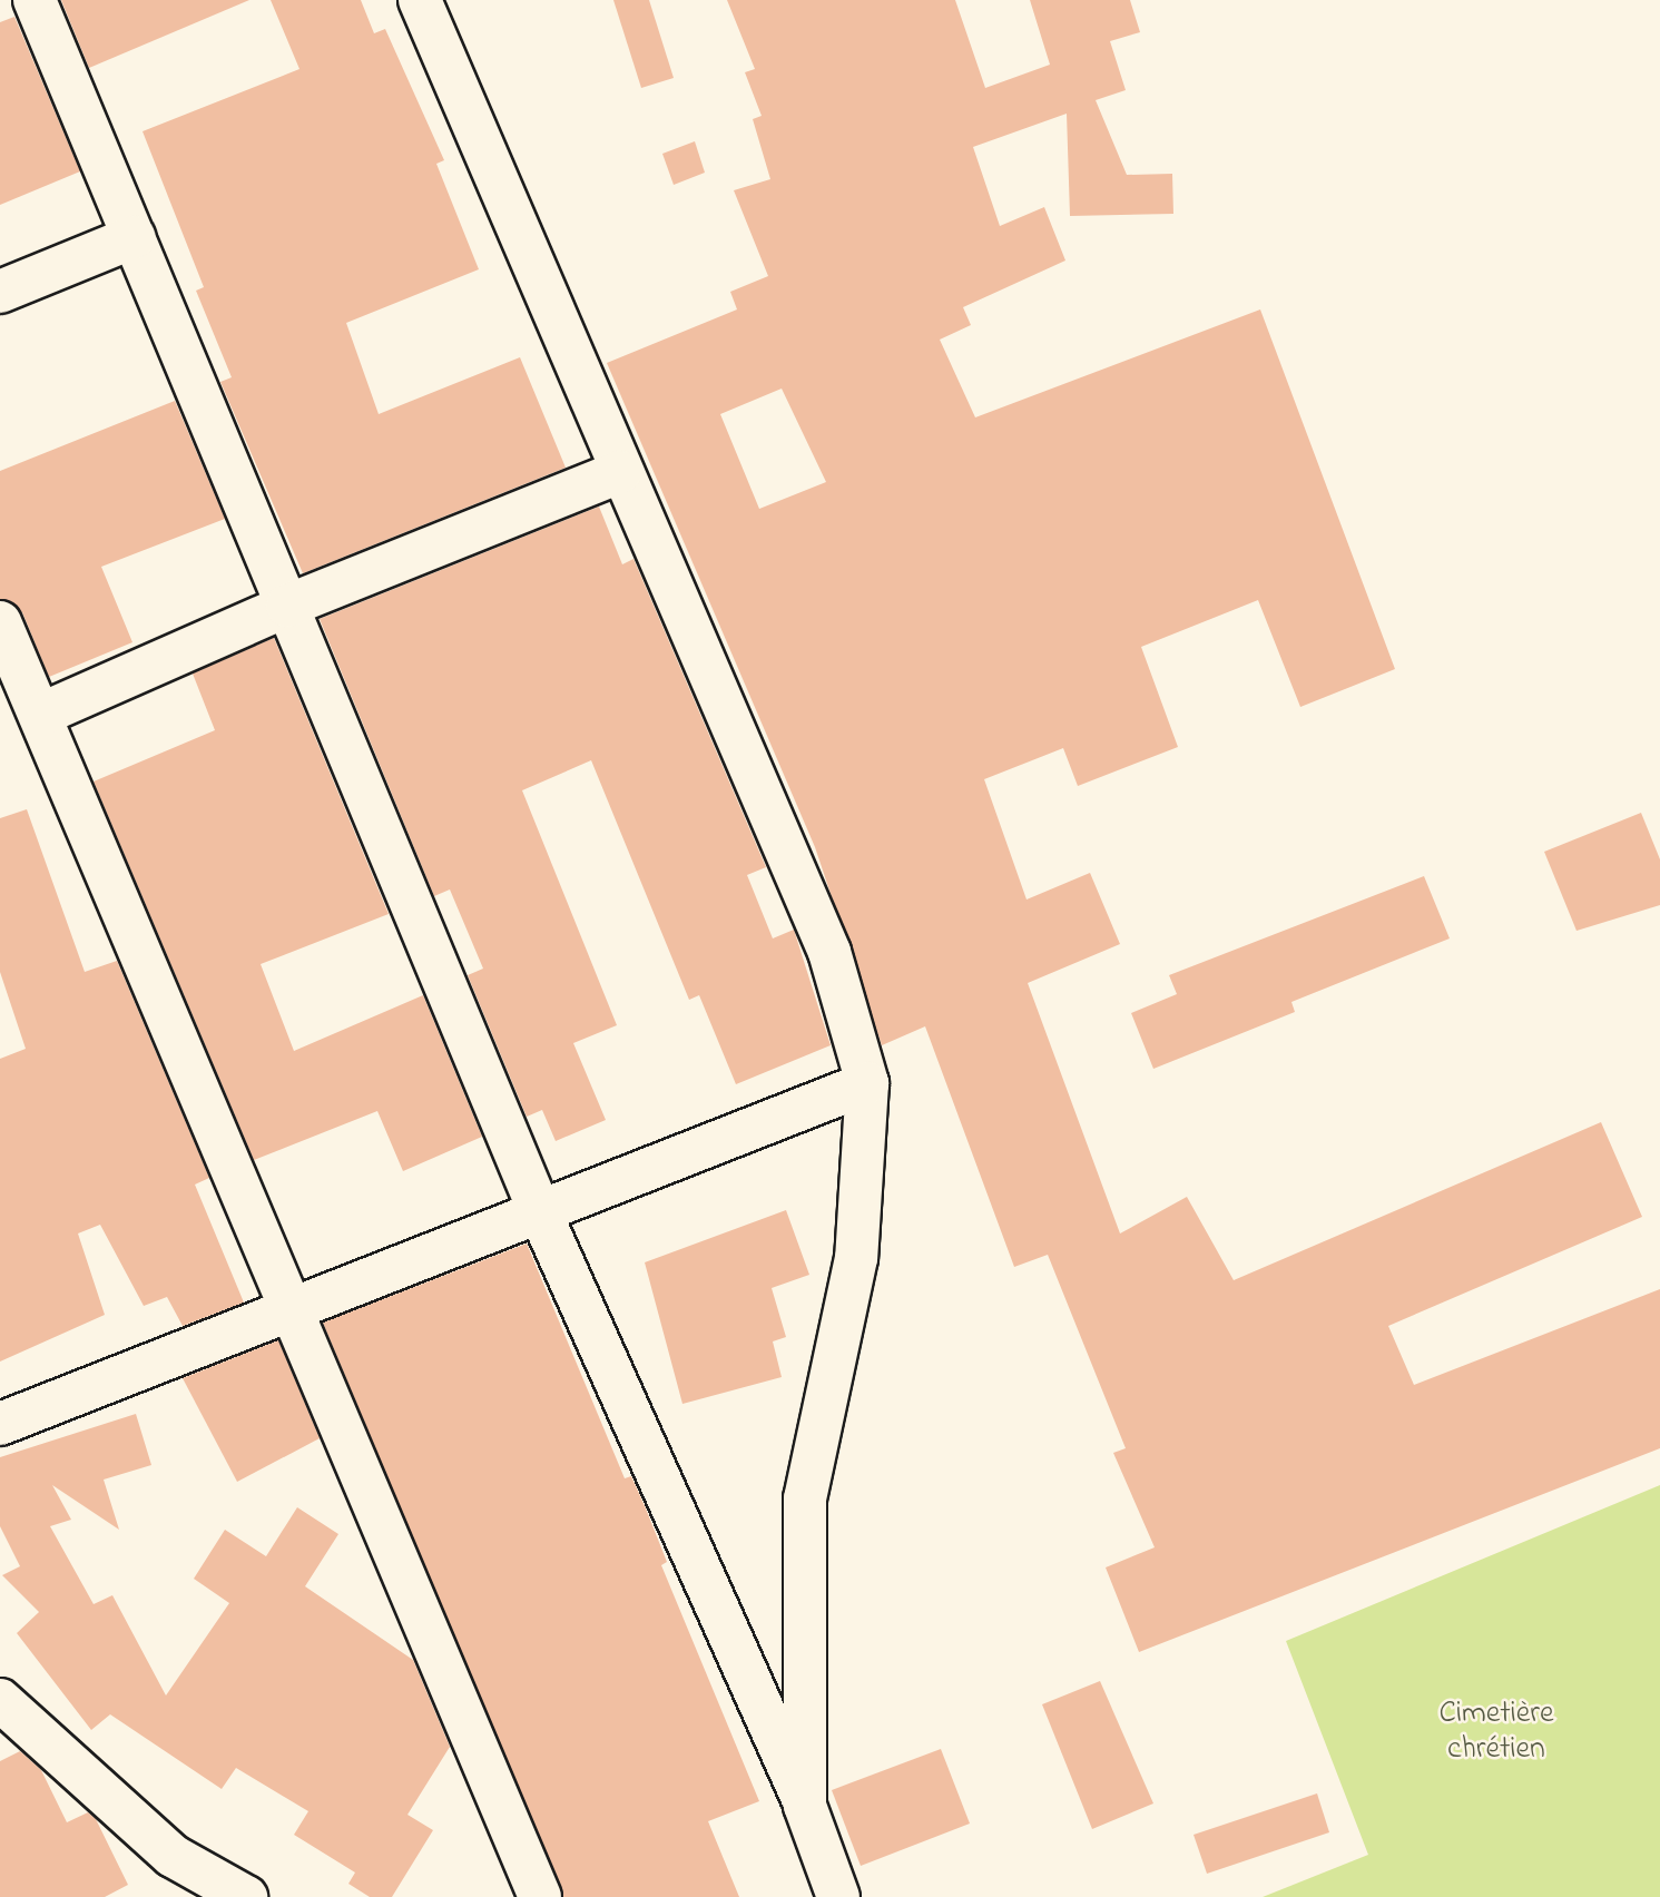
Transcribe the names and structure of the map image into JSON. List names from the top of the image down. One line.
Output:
{"parks":["Cimetière chrétien"]}
